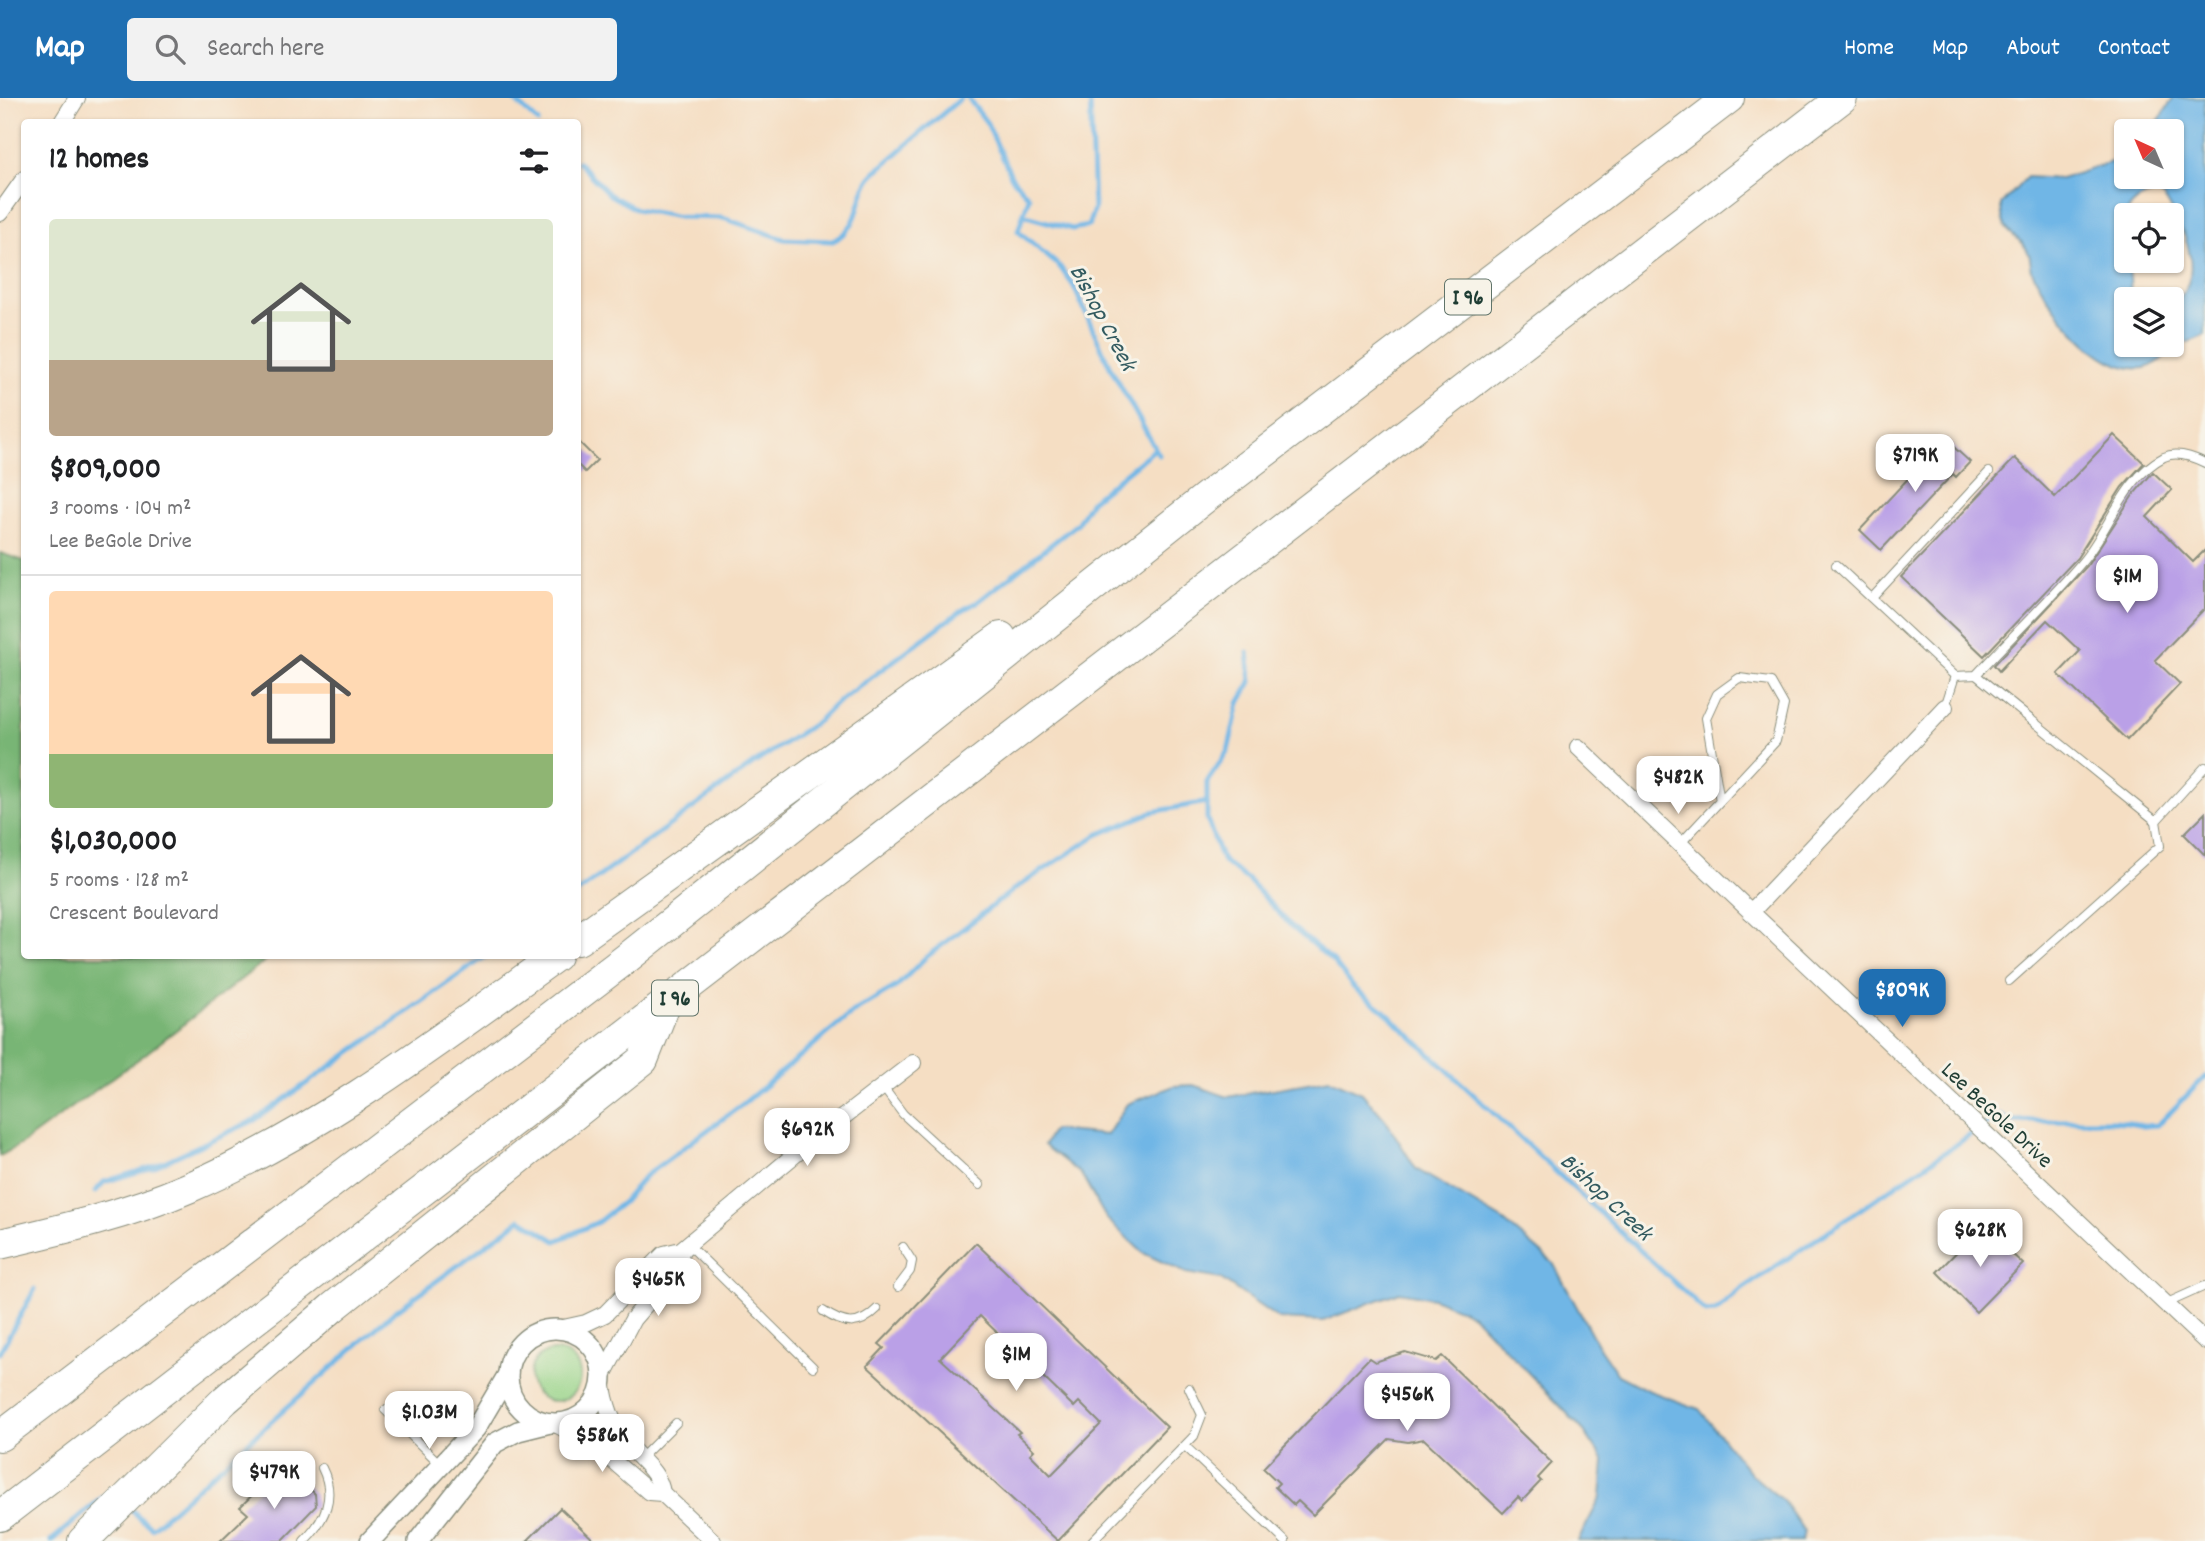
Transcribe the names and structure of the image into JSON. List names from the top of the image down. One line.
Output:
{"streets":{"highway":["I 96"],"street":["Lee BeGole Drive"]},"water":["Bishop Creek"],"north":"top left","page":{"header":"Map","search":"Search here","nav":["Home","Map","About","Contact"],"heading":"12 homes","list":[{"name":"$809,000","note":"3 rooms · 104 m² · Lee BeGole Drive"},{"name":"$1,030,000","note":"5 rooms · 128 m² · Crescent Boulevard"}],"price":["$719K","$1M","$482K","$809K","$692K","$628K","$465K","$1M","$456K","$1.03M","$586K","$479K"]}}
